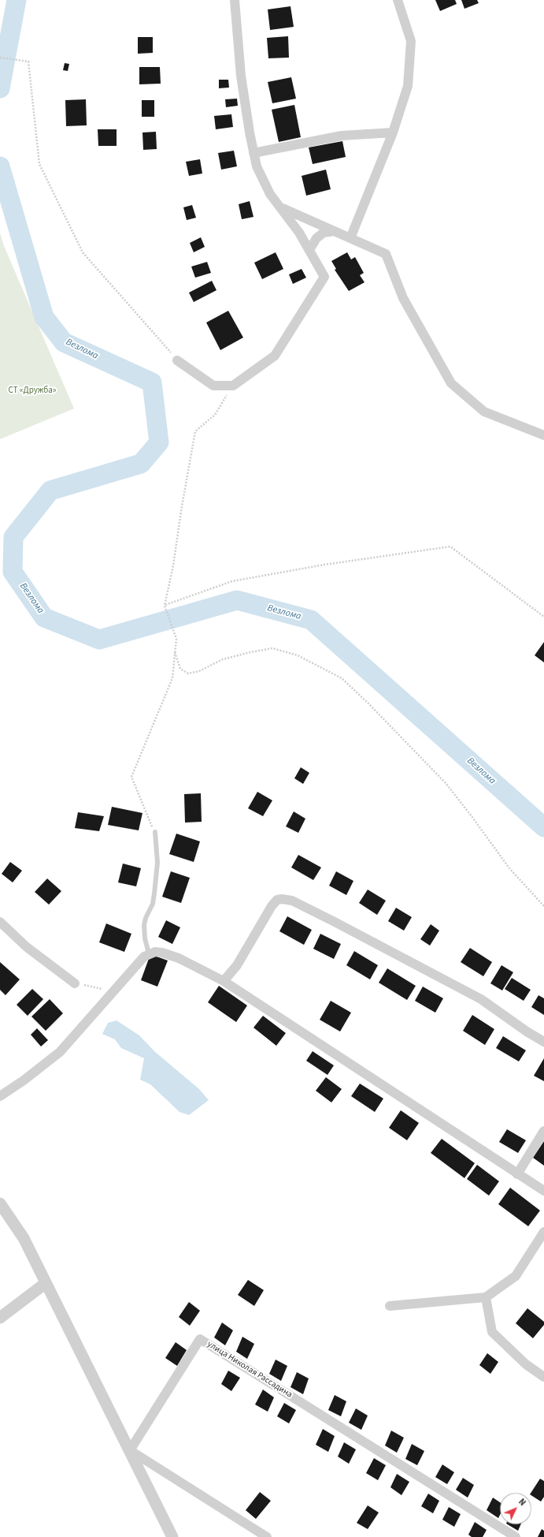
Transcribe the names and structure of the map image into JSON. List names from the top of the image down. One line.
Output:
{"streets":{"street":["улица Николая Рассадина"]},"water":["Везлома"],"parks":["СТ «Дружба»"],"north":"top right"}
